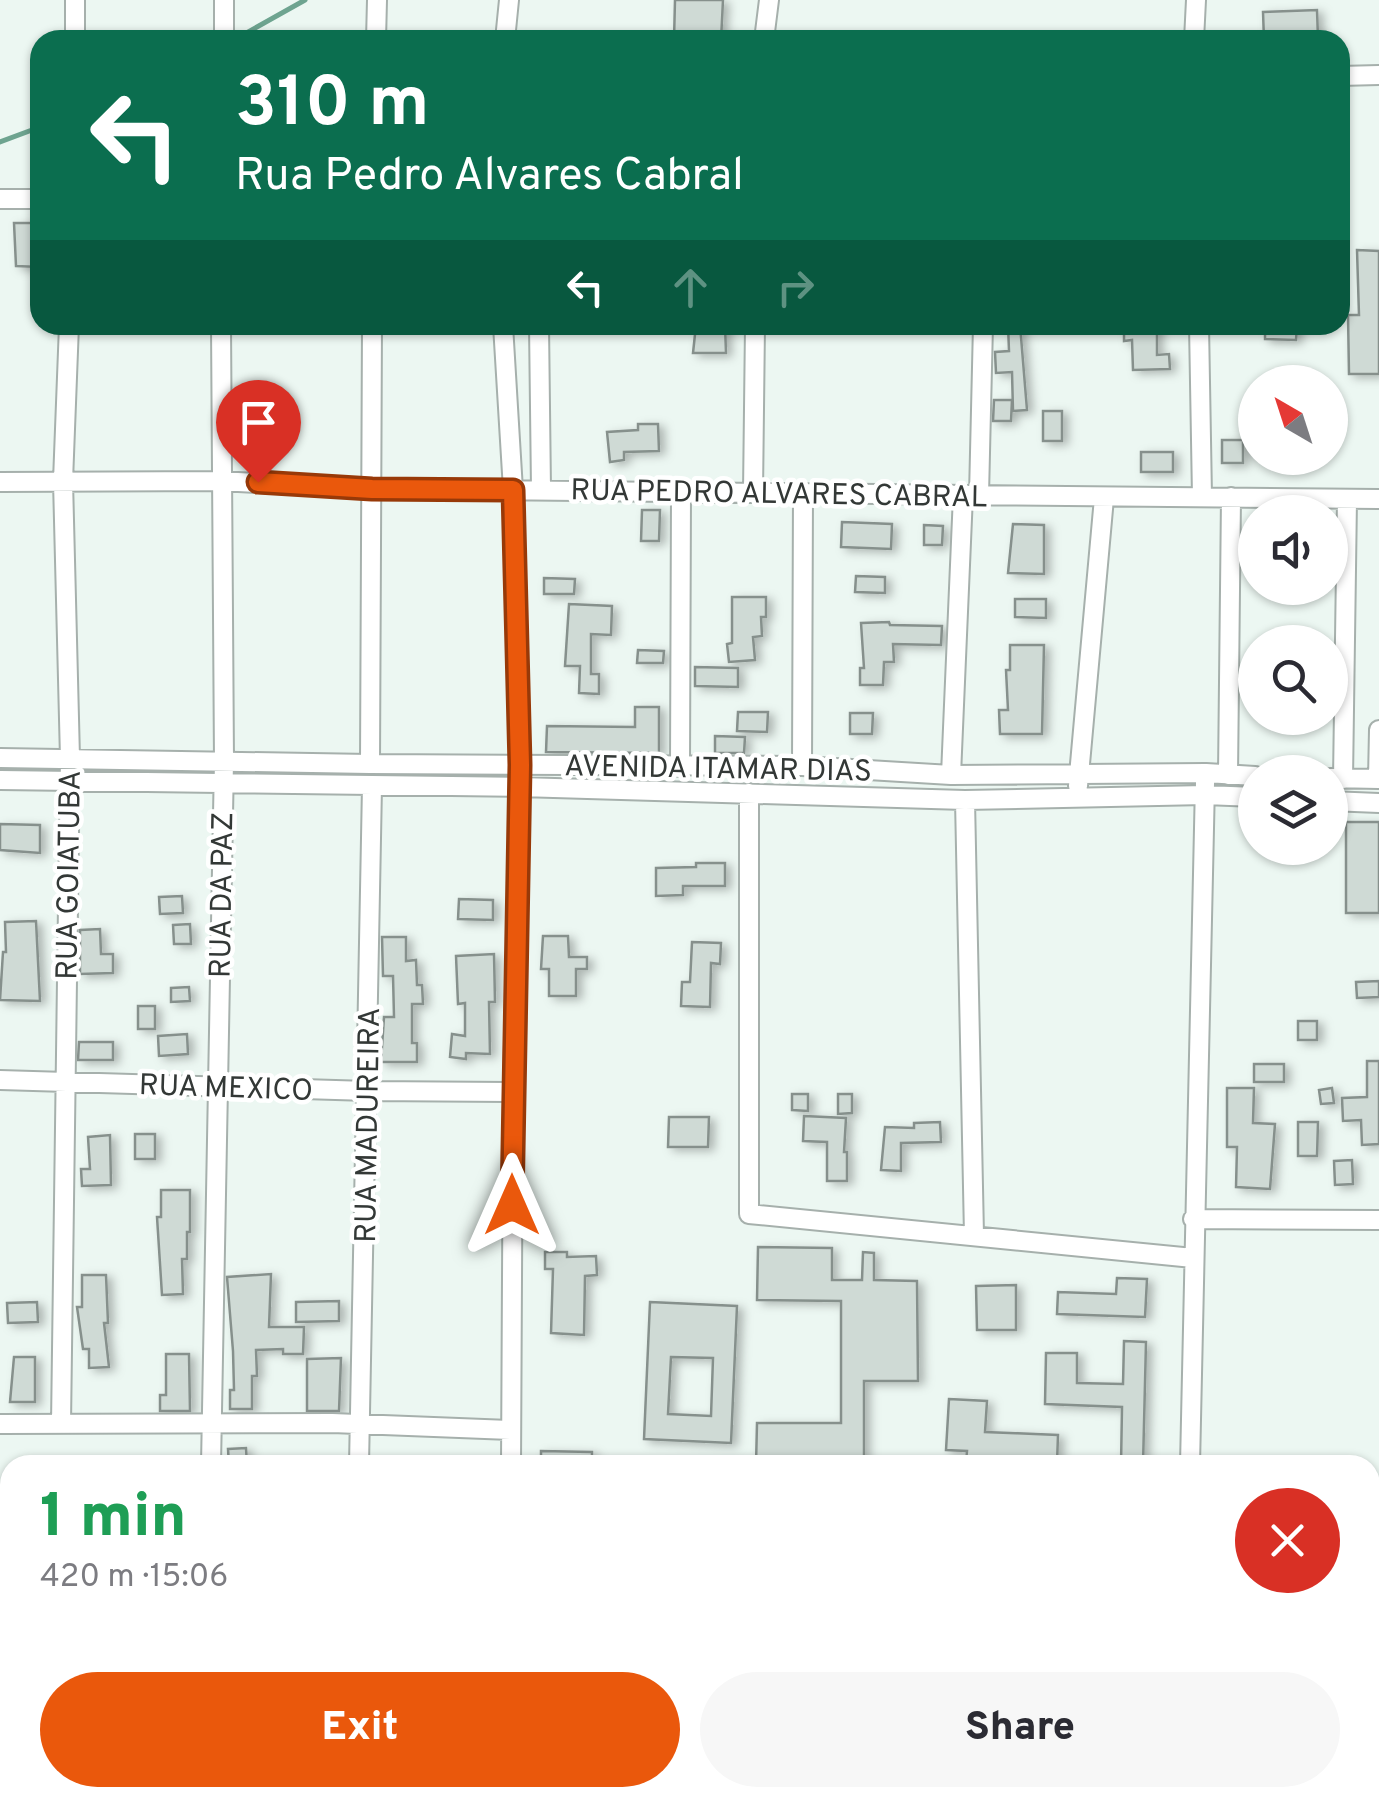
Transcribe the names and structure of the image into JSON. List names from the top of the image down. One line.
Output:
{"streets":{"street":["RUA PEDRO ALVARES CABRAL","AVENIDA ITAMAR DIAS","RUA GOIATUBA","RUA DA PAZ","RUA MEXICO","RUA MADUREIRA"]},"crossings":[["RUA PEDRO ALVARES CABRAL","RUA GOIATUBA"],["RUA PEDRO ALVARES CABRAL","RUA DA PAZ"],["AVENIDA ITAMAR DIAS","RUA GOIATUBA"],["AVENIDA ITAMAR DIAS","RUA DA PAZ"],["AVENIDA ITAMAR DIAS","RUA MADUREIRA"],["RUA GOIATUBA","RUA MEXICO"],["RUA DA PAZ","RUA MEXICO"],["RUA MEXICO","RUA MADUREIRA"]],"north":"top left","page":{"turn":["310 m","Rua Pedro Alvares Cabral"],"heading":["1 min","420 m · 15:06"],"buttons":["Exit","Share"]}}
